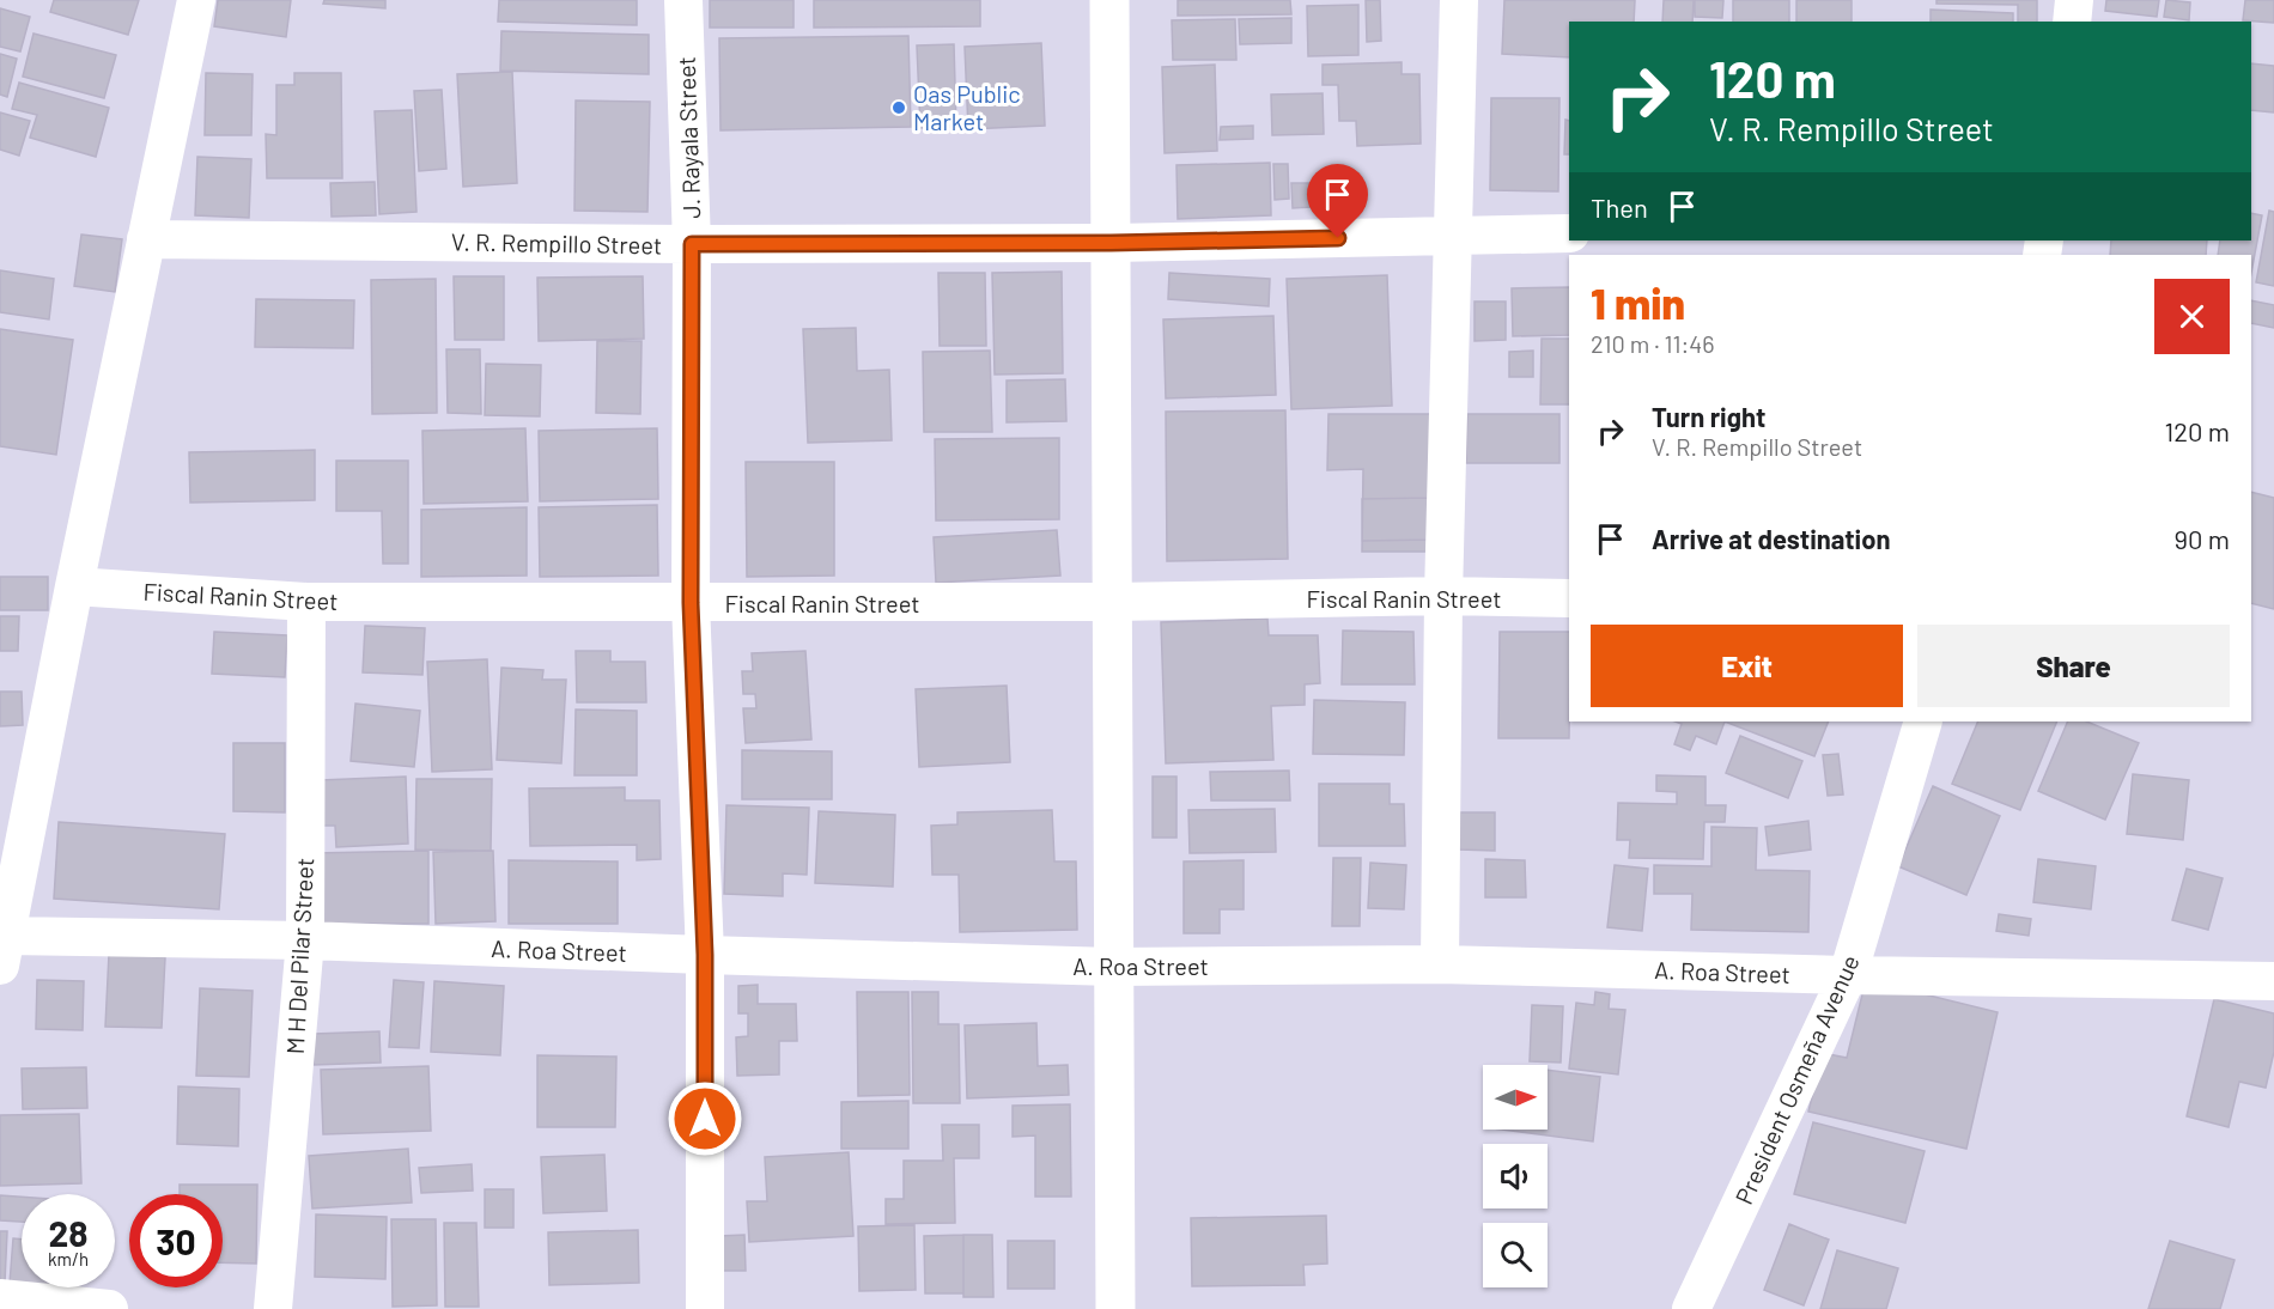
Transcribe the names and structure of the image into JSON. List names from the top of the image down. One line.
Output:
{"streets":{"street":["J. Rayala Street","V. R. Rempillo Street","Fiscal Ranin Street","A. Roa Street","M H Del Pilar Street","President Osmeña Avenue"]},"crossings":[["J. Rayala Street","V. R. Rempillo Street"],["J. Rayala Street","Fiscal Ranin Street"],["J. Rayala Street","A. Roa Street"],["Fiscal Ranin Street","M H Del Pilar Street"],["A. Roa Street","M H Del Pilar Street"],["A. Roa Street","President Osmeña Avenue"]],"places":["Oas Public Market"],"north":"right","page":{"turn":["120 m","V. R. Rempillo Street"],"then":"Then","heading":["1 min","210 m · 11:46"],"list":[{"name":"Turn right","note":"V. R. Rempillo Street","value":"120 m"},{"name":"Arrive at destination","value":"90 m"}],"buttons":["Exit","Share"],"speed":"28 km/h","limit":"30"}}
